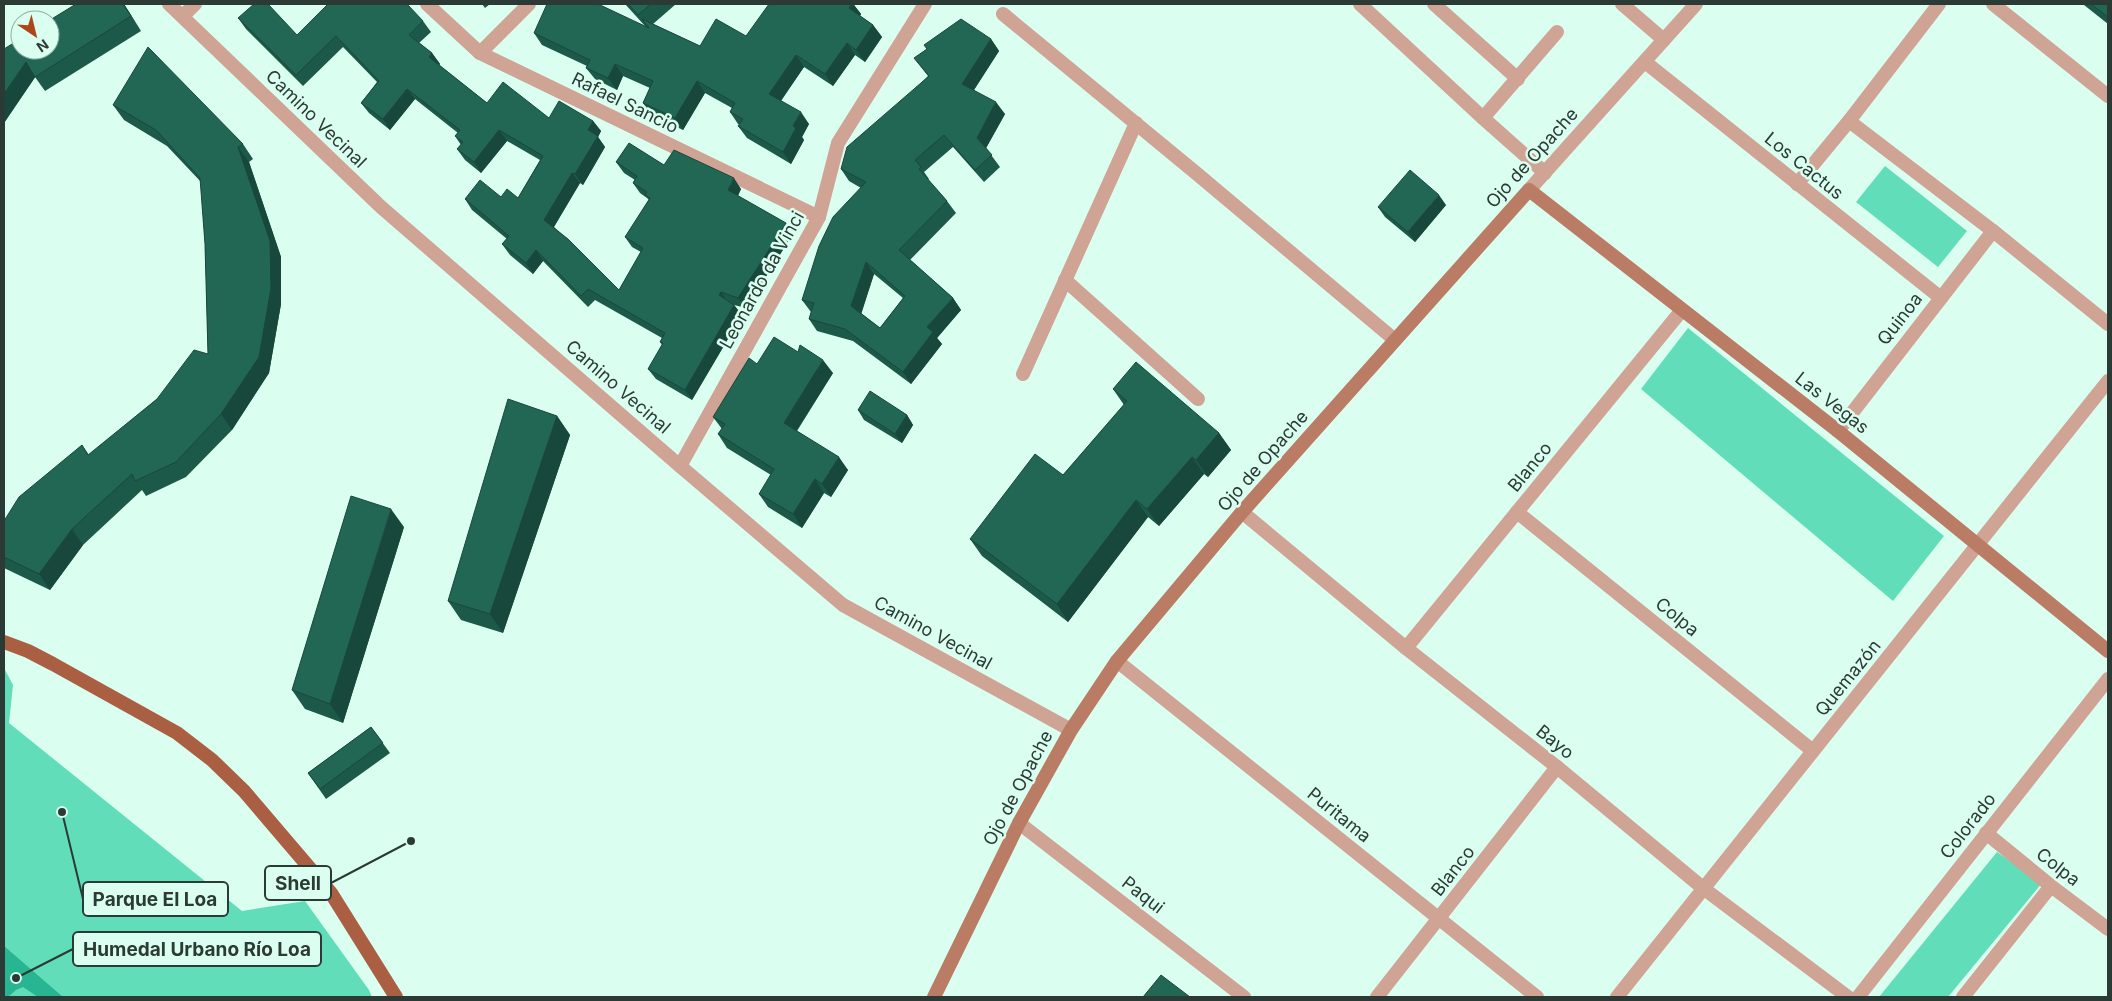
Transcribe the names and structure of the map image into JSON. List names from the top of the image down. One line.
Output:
{"streets":{"main road":["Ojo de Opache","Las Vegas"],"street":["Rafael Sancio","Camino Vecinal","Los Cactus","Leonardo da Vinci","Quinoa","Blanco","Colpa","Quemazón","Bayo","Puritama","Colorado","Paqui"]},"crossings":[["Rafael Sancio","Leonardo da Vinci"],["Camino Vecinal","Ojo de Opache"],["Camino Vecinal","Leonardo da Vinci"],["Ojo de Opache","Los Cactus"],["Ojo de Opache","Las Vegas"],["Ojo de Opache","Bayo"],["Ojo de Opache","Puritama"],["Ojo de Opache","Paqui"],["Los Cactus","Quinoa"],["Quinoa","Las Vegas"],["Las Vegas","Blanco"],["Las Vegas","Quemazón"],["Blanco","Colpa"],["Blanco","Bayo"],["Blanco","Puritama"],["Colpa","Quemazón"],["Colpa","Colorado"],["Quemazón","Bayo"]],"places":["Parque El Loa","Shell","Humedal Urbano Río Loa"],"north":"bottom right"}
